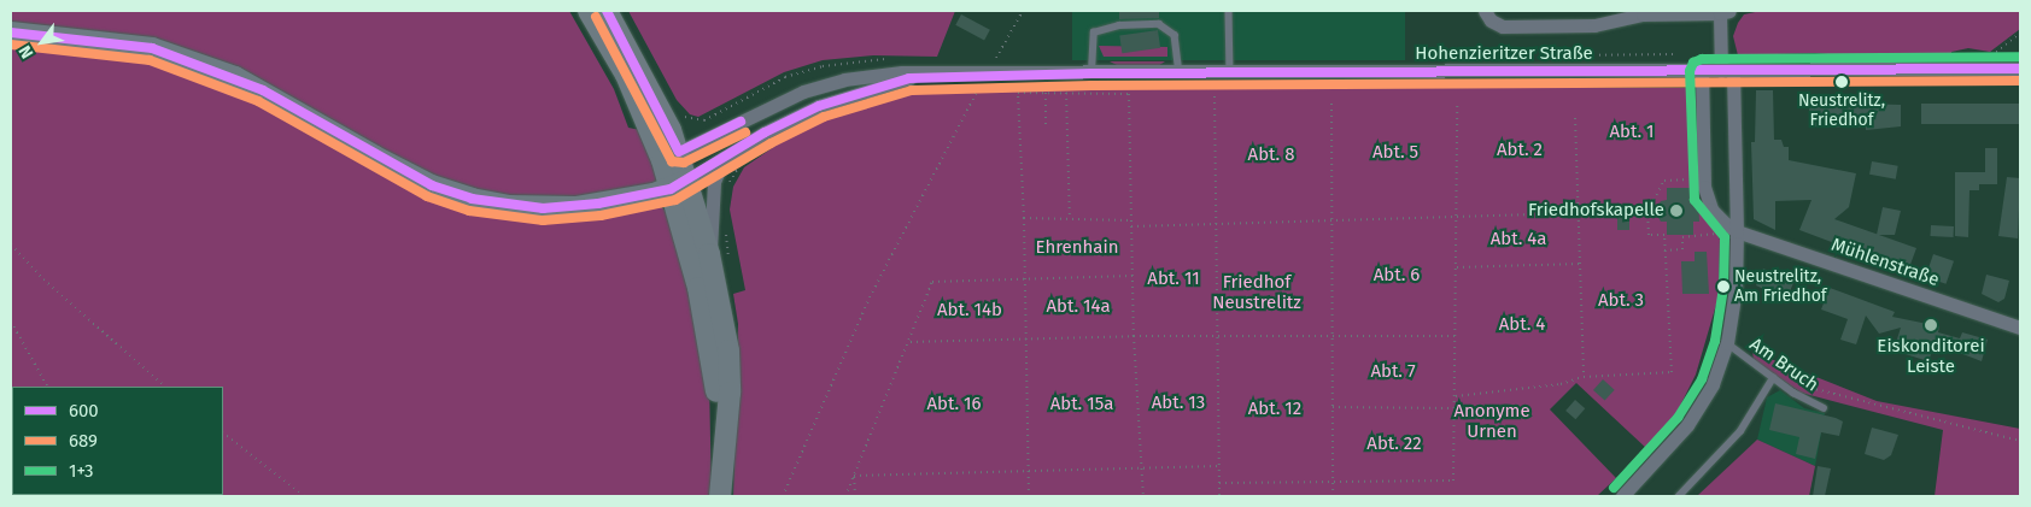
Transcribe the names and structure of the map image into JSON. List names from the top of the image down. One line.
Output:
{"streets":{"street":["Hohenzieritzer Straße","Mühlenstraße"],"lane":["Am Bruch"]},"crossings":[["Hohenzieritzer Straße","Mühlenstraße"]],"parks":["Abt. 1","Abt. 2","Abt. 5","Abt. 8","Abt. 4a","Ehrenhain","Abt. 6","Abt. 11","Friedhof Neustrelitz","Abt. 3","Abt. 14a","Abt. 14b","Abt. 4","Abt. 7","Abt. 13","Abt. 16","Abt. 15a","Abt. 12","Anonyme Urnen","Abt. 22"],"places":["Neustrelitz, Friedhof","Friedhofskapelle","Neustrelitz, Am Friedhof","Eiskonditorei Leiste"],"lines":["transit line 600","transit line 689","transit line 1+3"],"legend":["600","689","1+3"],"north":"bottom left"}
